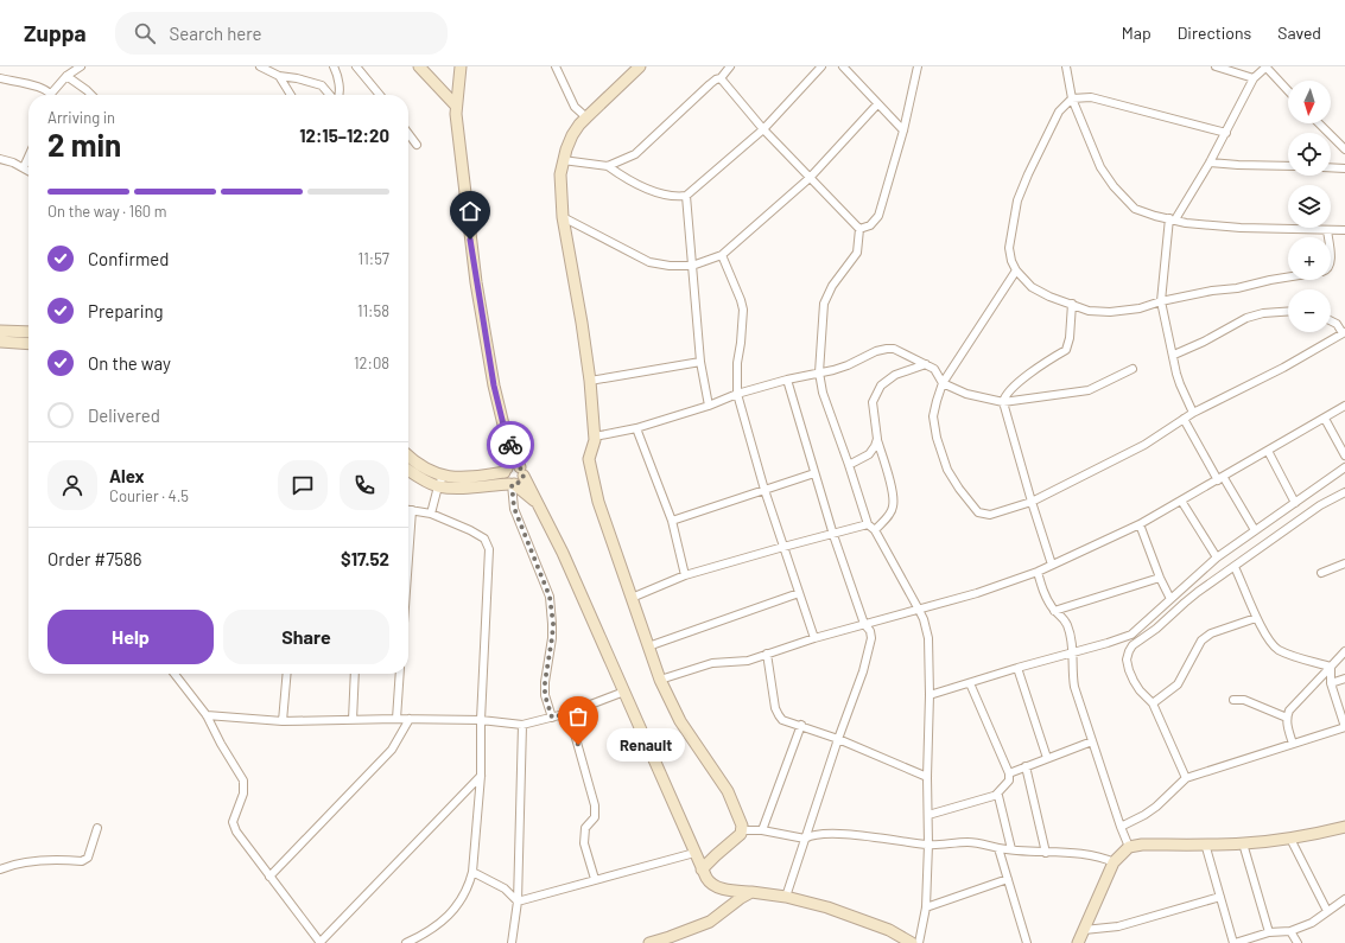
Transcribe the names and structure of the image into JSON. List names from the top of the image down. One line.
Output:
{"places":["Renault"],"north":"bottom","page":{"header":"Zuppa","search":"Search here","nav":["Map","Directions","Saved"],"map_buttons":["+","−"],"heading":["2 min","Arriving in","12:15–12:20"],"panel":["Alex","Courier · 4.5","Order #7586","$17.52"],"bar":"On the way · 160 m","list":[["Confirmed","11:57"],["Preparing","11:58"],["On the way","12:08"],"Delivered"],"buttons":["Help","Share"],"bubble":"Renault"}}
